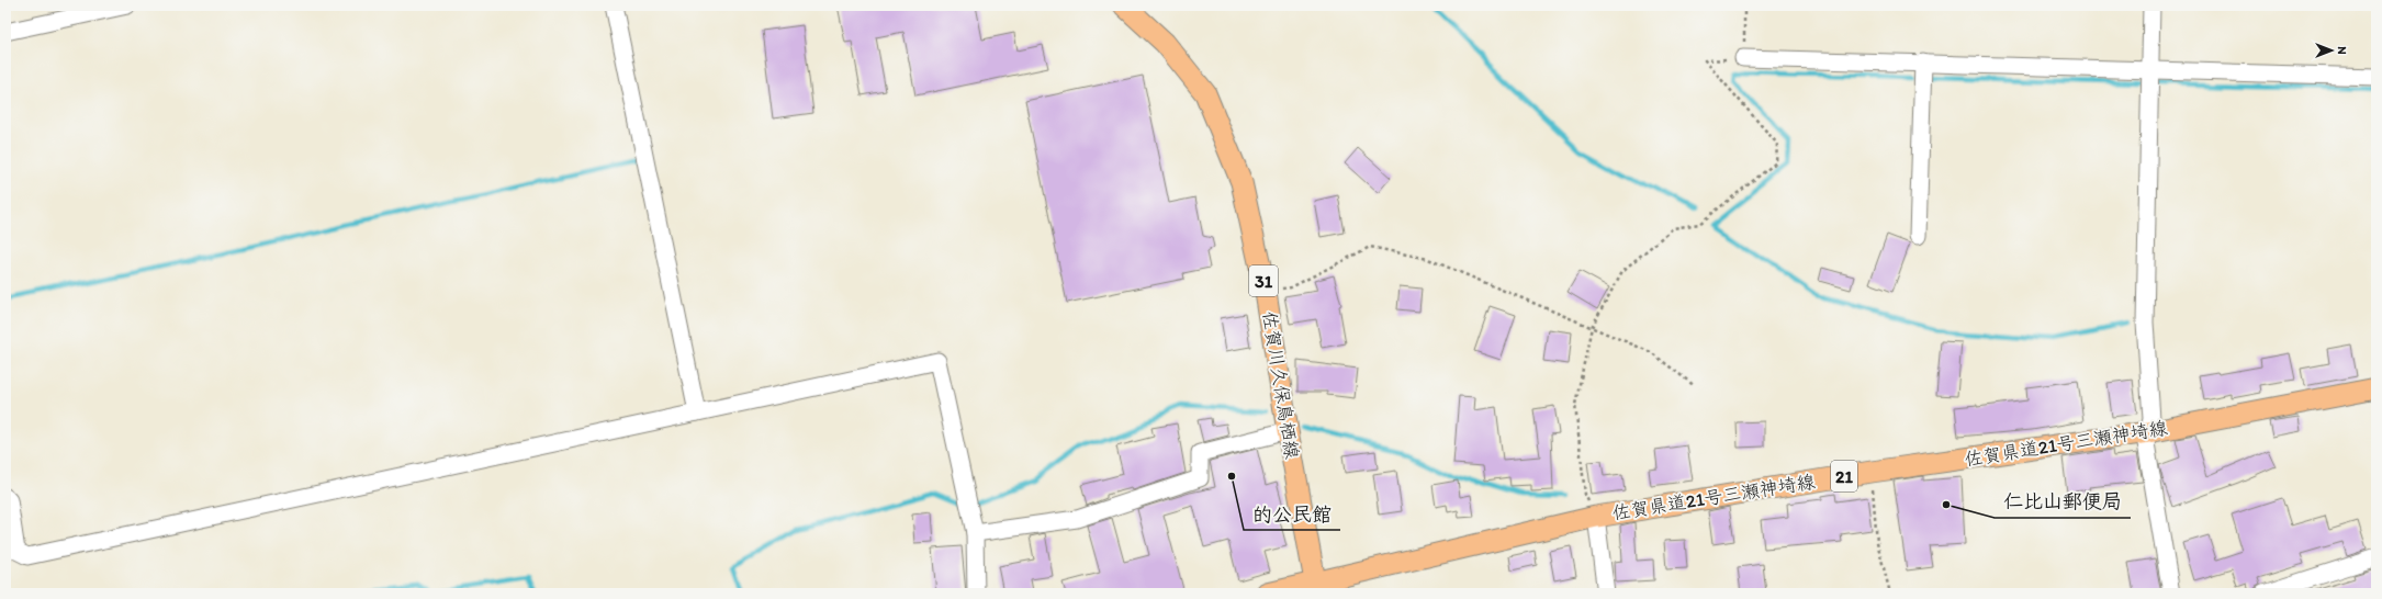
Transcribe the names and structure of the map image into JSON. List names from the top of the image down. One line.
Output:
{"streets":{"main road":["31","佐賀川久保鳥栖線","佐賀県道21号三瀬神埼線","21"]},"crossings":[["佐賀川久保鳥栖線","佐賀県道21号三瀬神埼線"],["佐賀川久保鳥栖線","21"],["佐賀県道21号三瀬神埼線","21"]],"places":["的公民館","仁比山郵便局"],"north":"right"}
